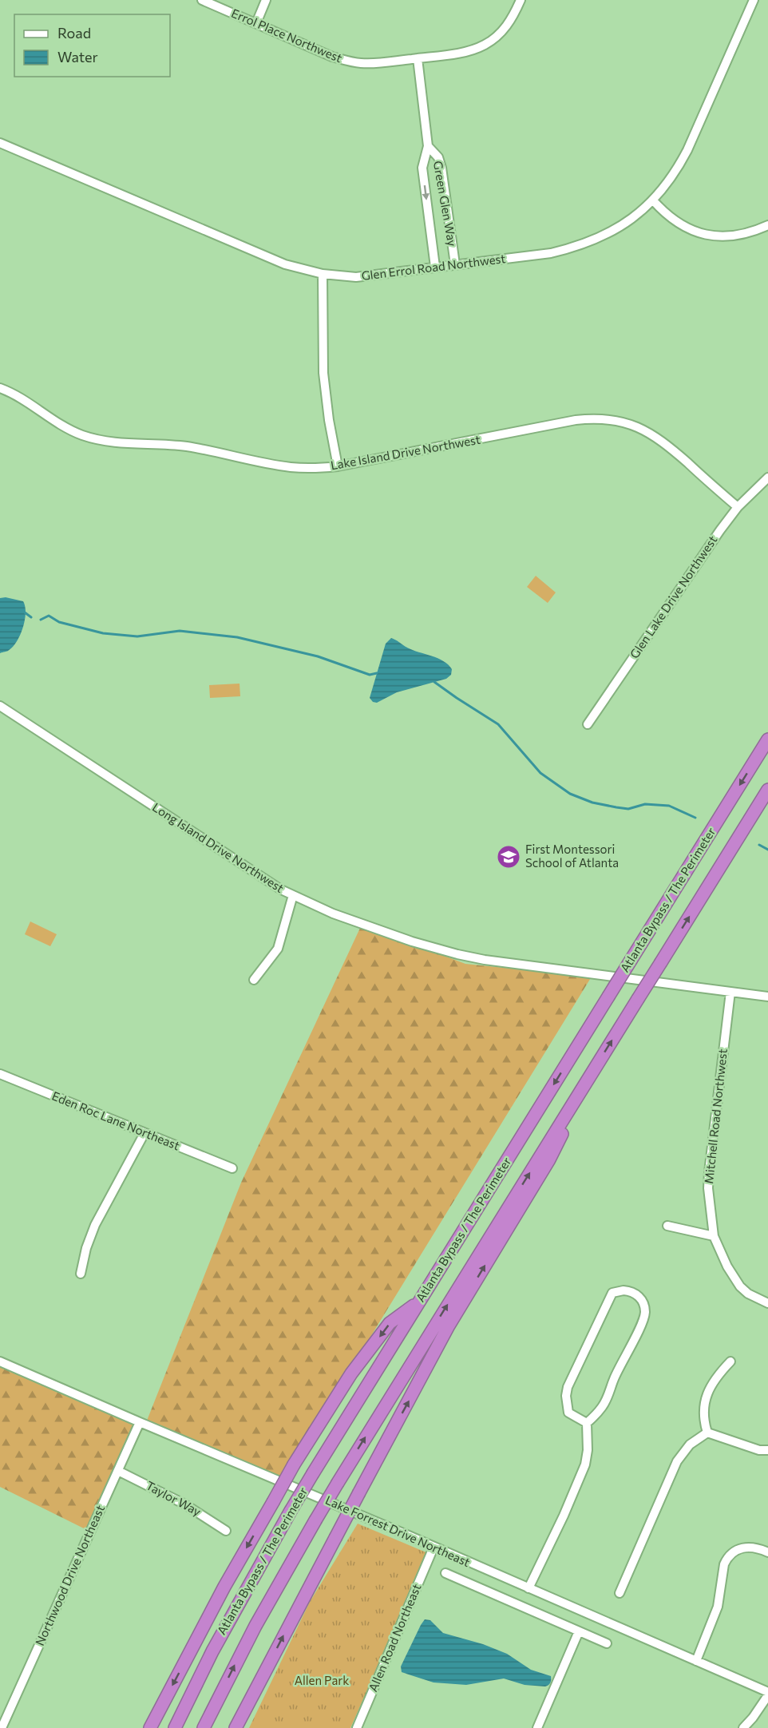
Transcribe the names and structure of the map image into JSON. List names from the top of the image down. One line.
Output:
{"streets":{"highway":["Atlanta Bypass / The Perimeter"],"street":["Errol Place Northwest","Green Glen Way","Glen Errol Road Northwest","Lake Island Drive Northwest","Glen Lake Drive Northwest","Long Island Drive Northwest","Mitchell Road Northwest","Eden Roc Lane Northeast","Taylor Way","Lake Forrest Drive Northeast","Northwood Drive Northeast","Allen Road Northeast"]},"crossings":[["Errol Place Northwest","Green Glen Way"],["Green Glen Way","Glen Errol Road Northwest"],["Lake Island Drive Northwest","Glen Lake Drive Northwest"],["Long Island Drive Northwest","Mitchell Road Northwest"],["Taylor Way","Northwood Drive Northeast"],["Lake Forrest Drive Northeast","Northwood Drive Northeast"],["Lake Forrest Drive Northeast","Allen Road Northeast"]],"parks":["Allen Park"],"places":{"school or university":["First Montessori School of Atlanta"]},"legend":["Road","Water"]}
